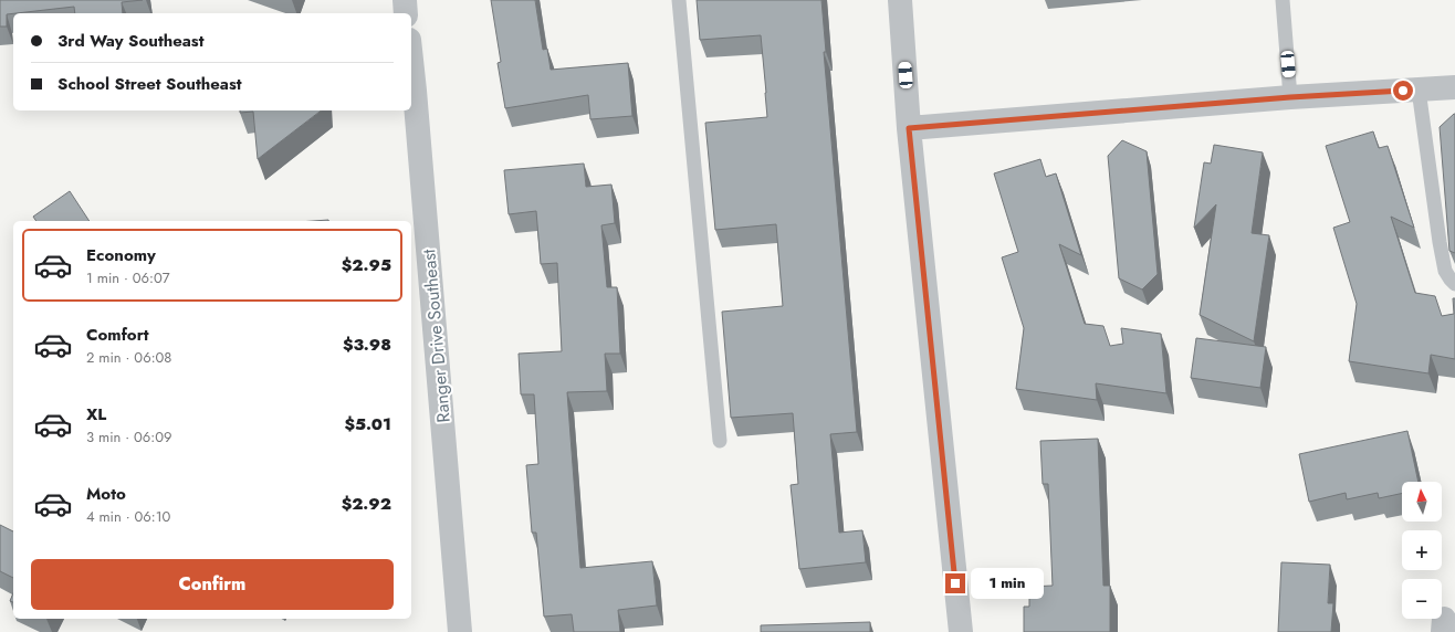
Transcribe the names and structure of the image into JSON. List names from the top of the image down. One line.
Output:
{"streets":{"street":["Ranger Drive Southeast"]},"north":"top","page":{"banner":["3rd Way Southeast","School Street Southeast"],"list":[{"name":"Economy","note":"1 min · 06:07","value":"$2.95"},{"name":"Comfort","note":"2 min · 06:08","value":"$3.98"},{"name":"XL","note":"3 min · 06:09","value":"$5.01"},{"name":"Moto","note":"4 min · 06:10","value":"$2.92"}],"map_buttons":["+","−"],"buttons":"Confirm","bubble":"1 min"}}
